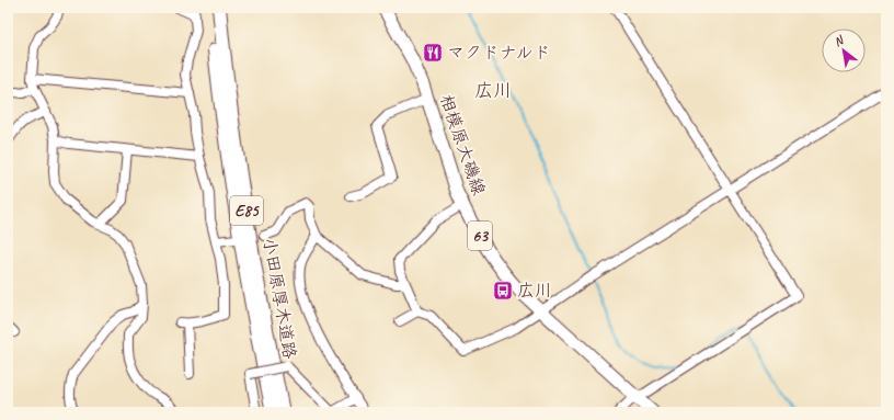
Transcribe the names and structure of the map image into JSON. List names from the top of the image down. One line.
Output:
{"streets":{"highway":["E85","小田原厚木道路"],"main road":["相模原大磯線","63"]},"districts":["広川"],"places":{"restaurant":["マクドナルド"],"bus stop":["広川"]},"north":"top left"}
